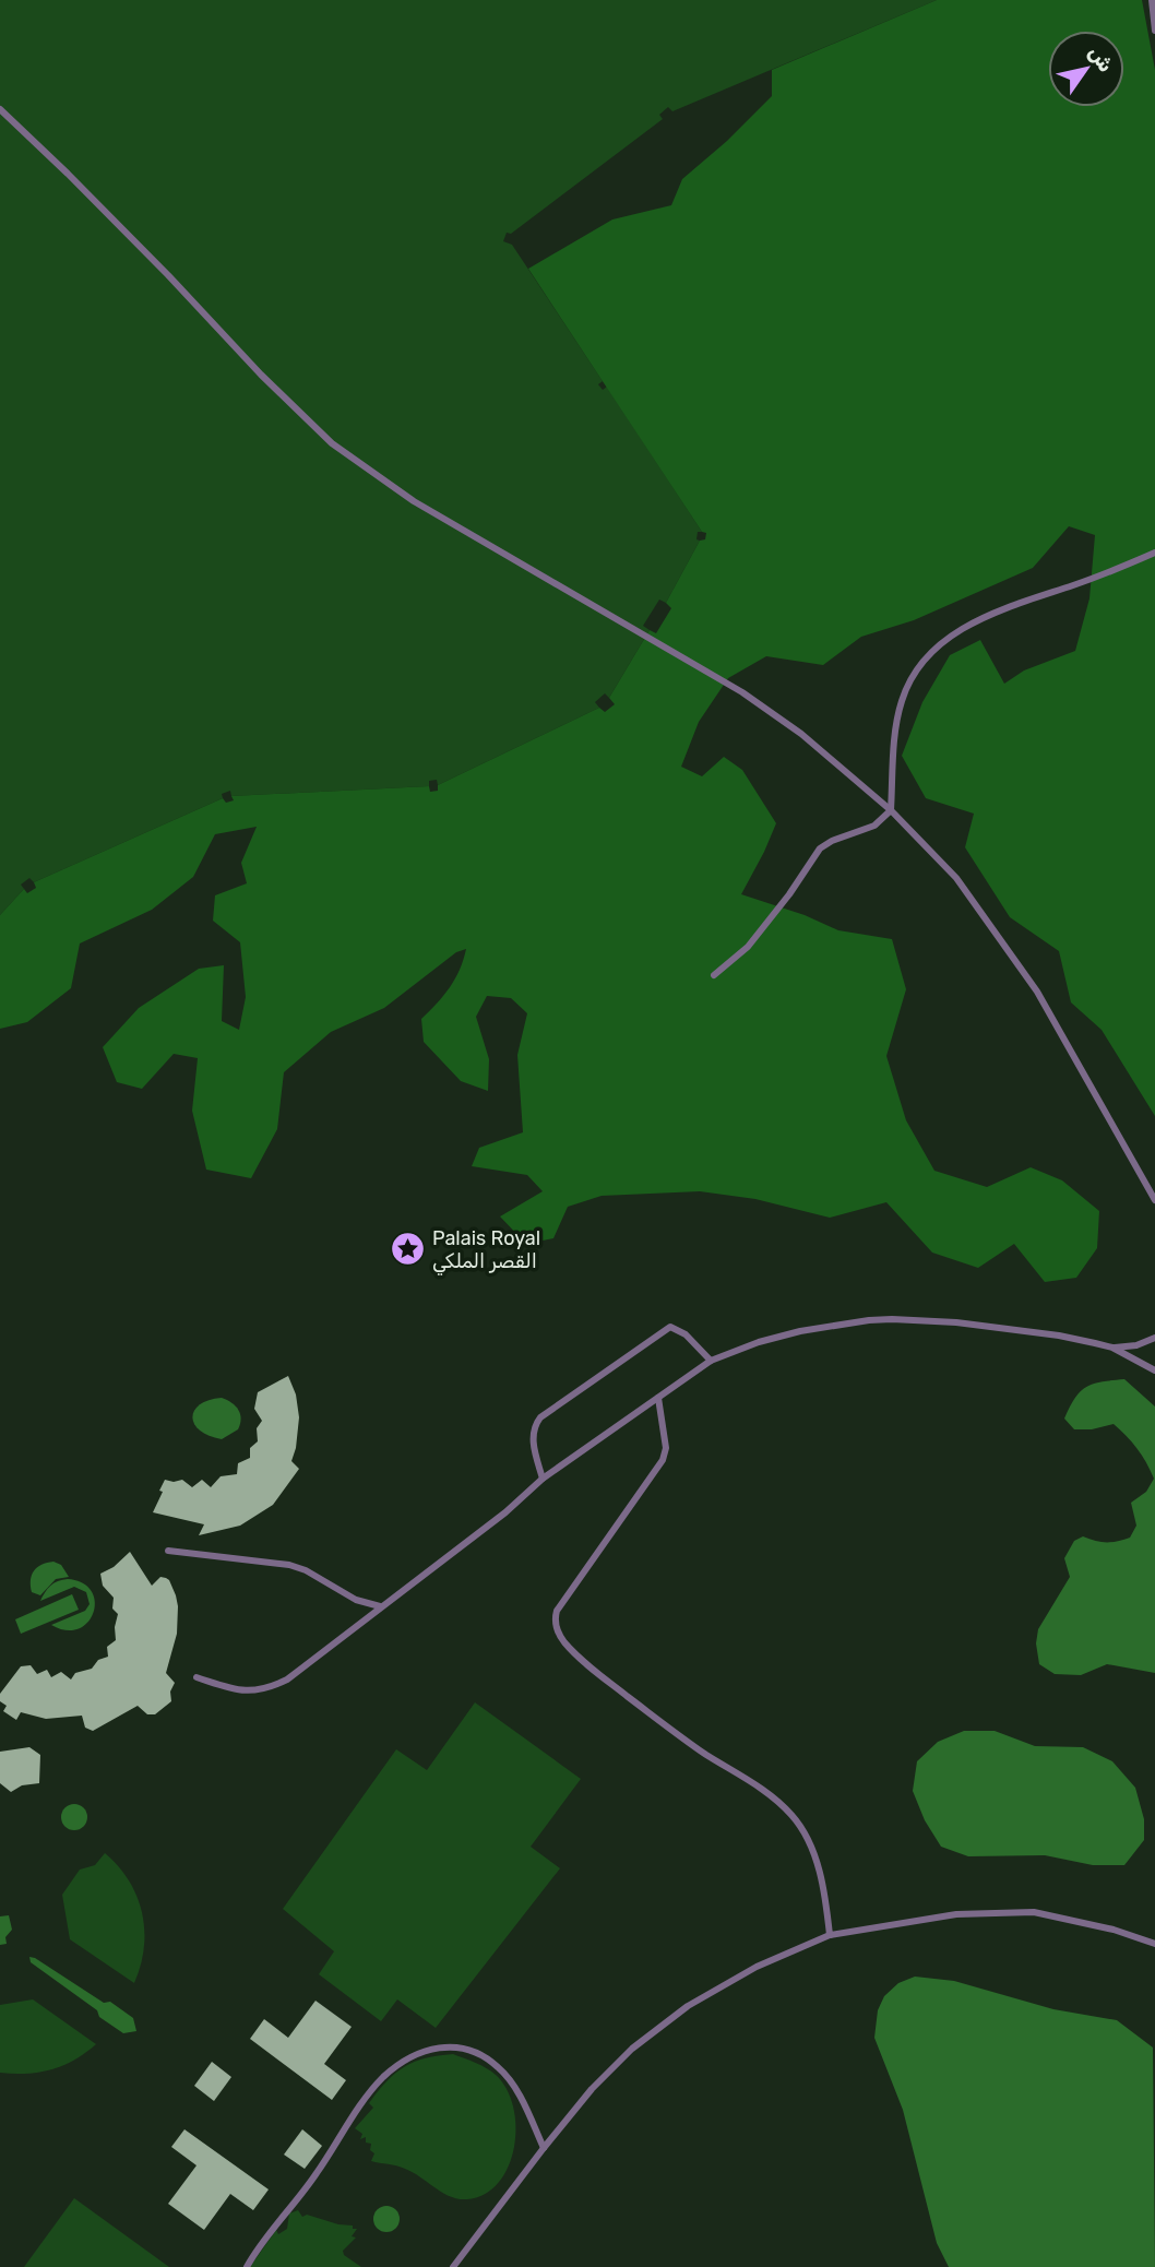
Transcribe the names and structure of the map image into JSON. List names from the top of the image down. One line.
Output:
{"places":{"place":["Palais Royal القصر الملكي"]},"north":"top right"}
